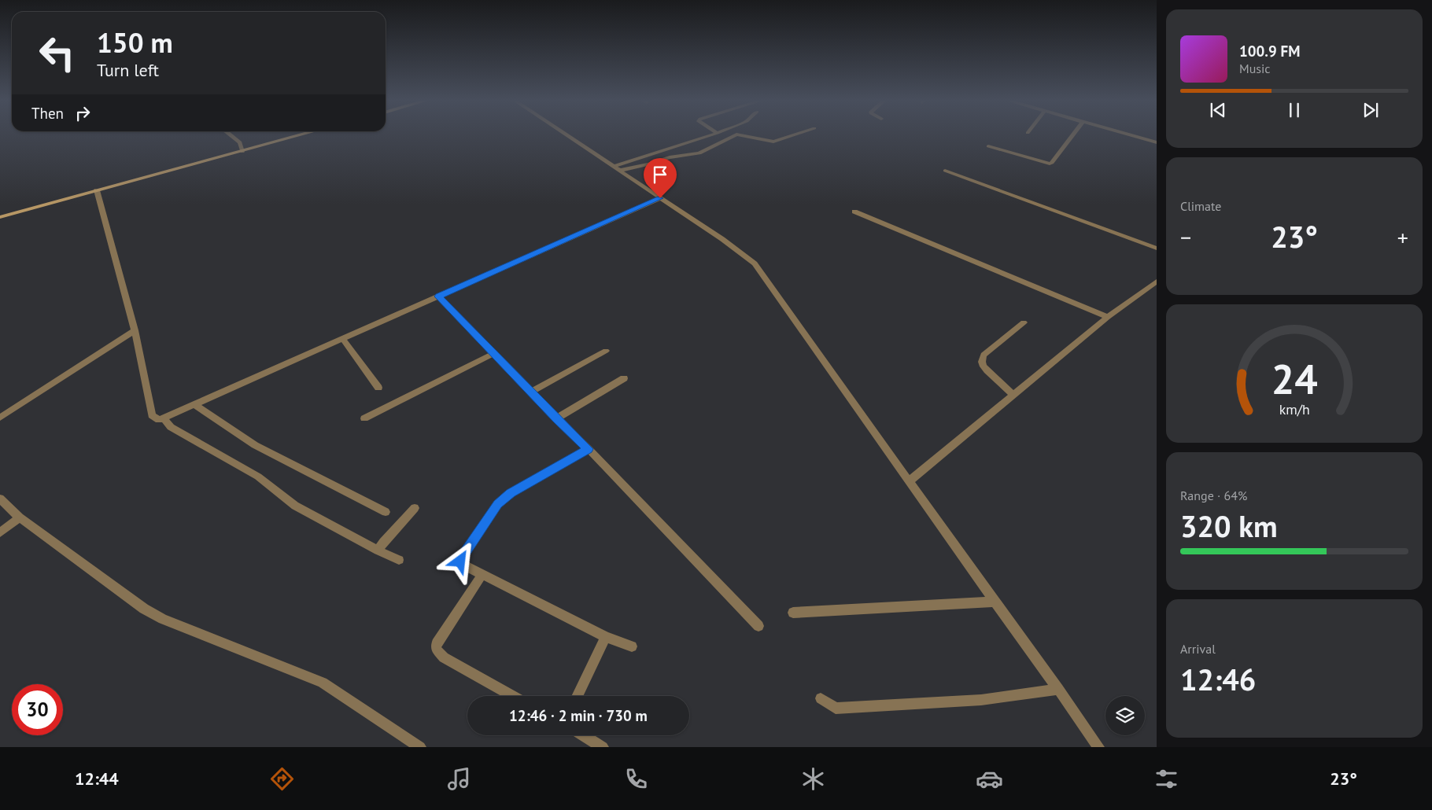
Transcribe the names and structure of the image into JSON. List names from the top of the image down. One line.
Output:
{"page":{"turn":["150 m","Turn left"],"song":["100.9 FM","Music"],"then":"Then","tile":["Climate",["Range · 64%","320 km"],["Arrival","12:46"]],"heat":["−","23°","+"],"limit":"30","trip":"12:46 · 2 min · 730 m","tabs":["12:44","23°"],"gauge":["24","km/h"]}}
